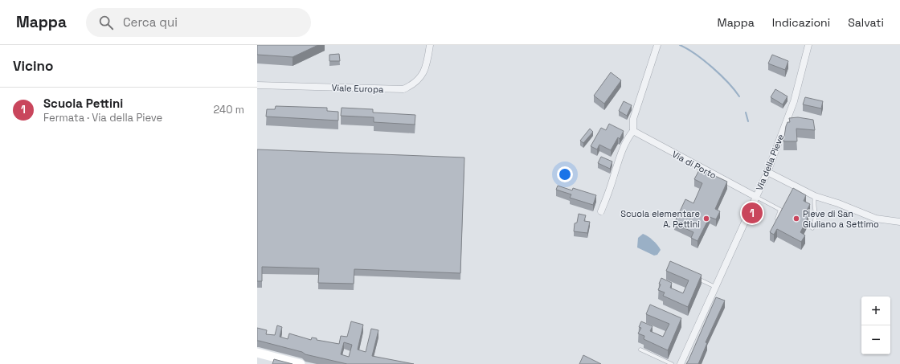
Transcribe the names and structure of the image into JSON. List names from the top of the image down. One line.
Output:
{"streets":{"street":["Viale Europa","Via della Pieve","Via di Porto"]},"crossings":[["Via della Pieve","Via di Porto"]],"places":["Scuola elementare A. Pettini","Pieve di San Giuliano a Settimo"],"page":{"header":"Mappa","search":"Cerca qui","nav":["Mappa","Indicazioni","Salvati"],"heading":"Vicino","list":[{"mark":"1","name":"Scuola Pettini","note":"Fermata · Via della Pieve","value":"240 m"}],"pins":"1","map_buttons":["+","−"]}}
